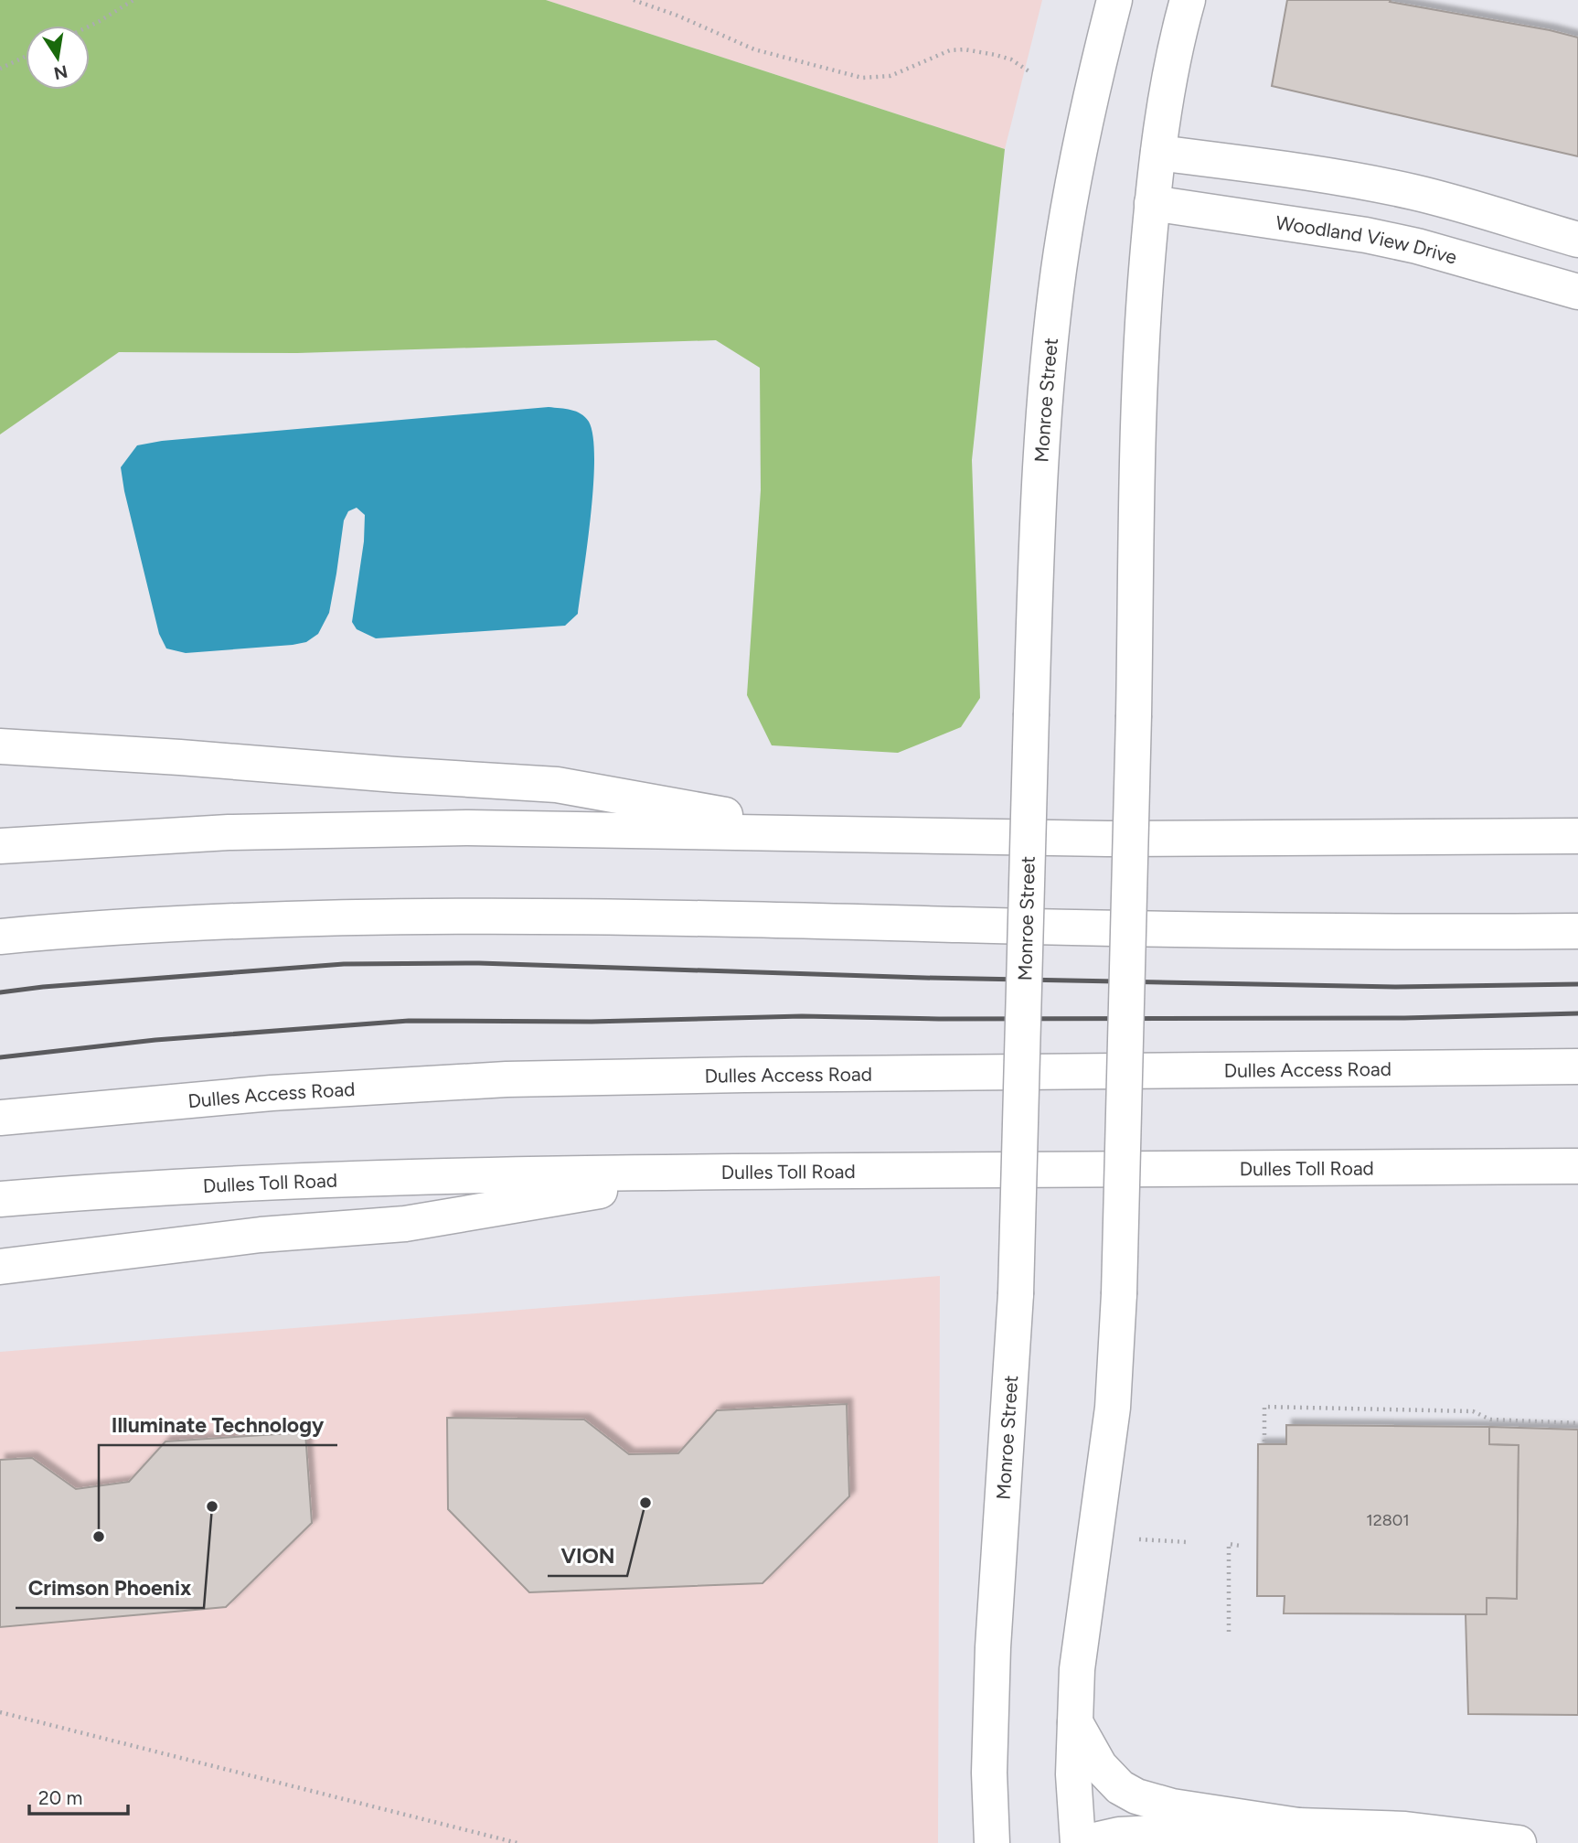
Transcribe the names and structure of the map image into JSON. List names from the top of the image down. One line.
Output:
{"streets":{"main road":["Woodland View Drive","Monroe Street","Dulles Access Road","Dulles Toll Road"]},"places":["VION","Crimson Phoenix","Illuminate Technology"],"house_numbers":["12801"],"scale_bar":"20 m","north":"bottom"}
